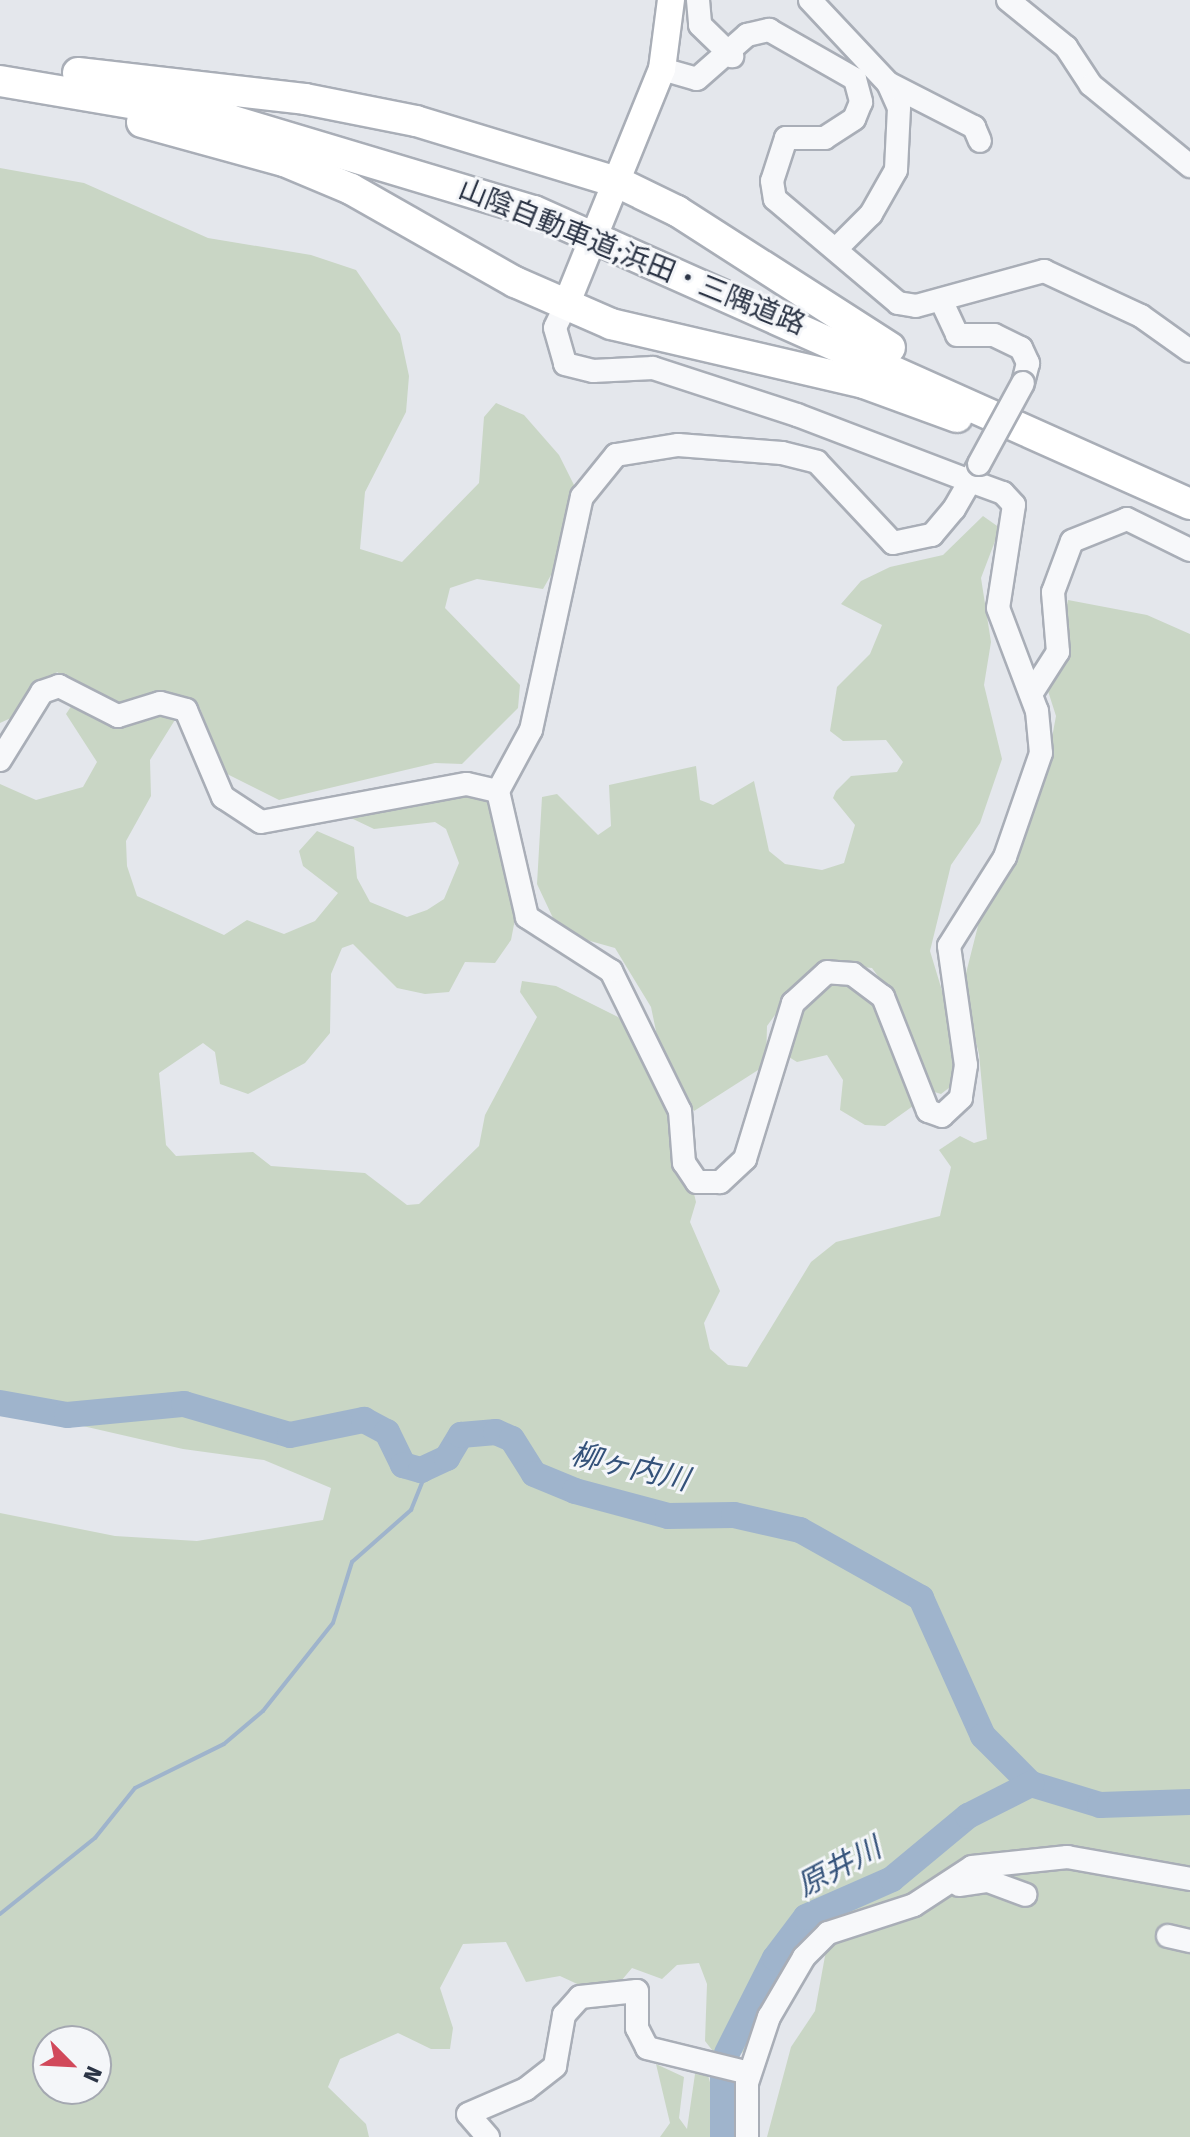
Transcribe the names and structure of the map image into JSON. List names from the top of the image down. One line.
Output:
{"streets":{"highway":["山陰自動車道;浜田・三隅道路"]},"water":["柳ヶ内川","原井川"],"north":"bottom right"}
